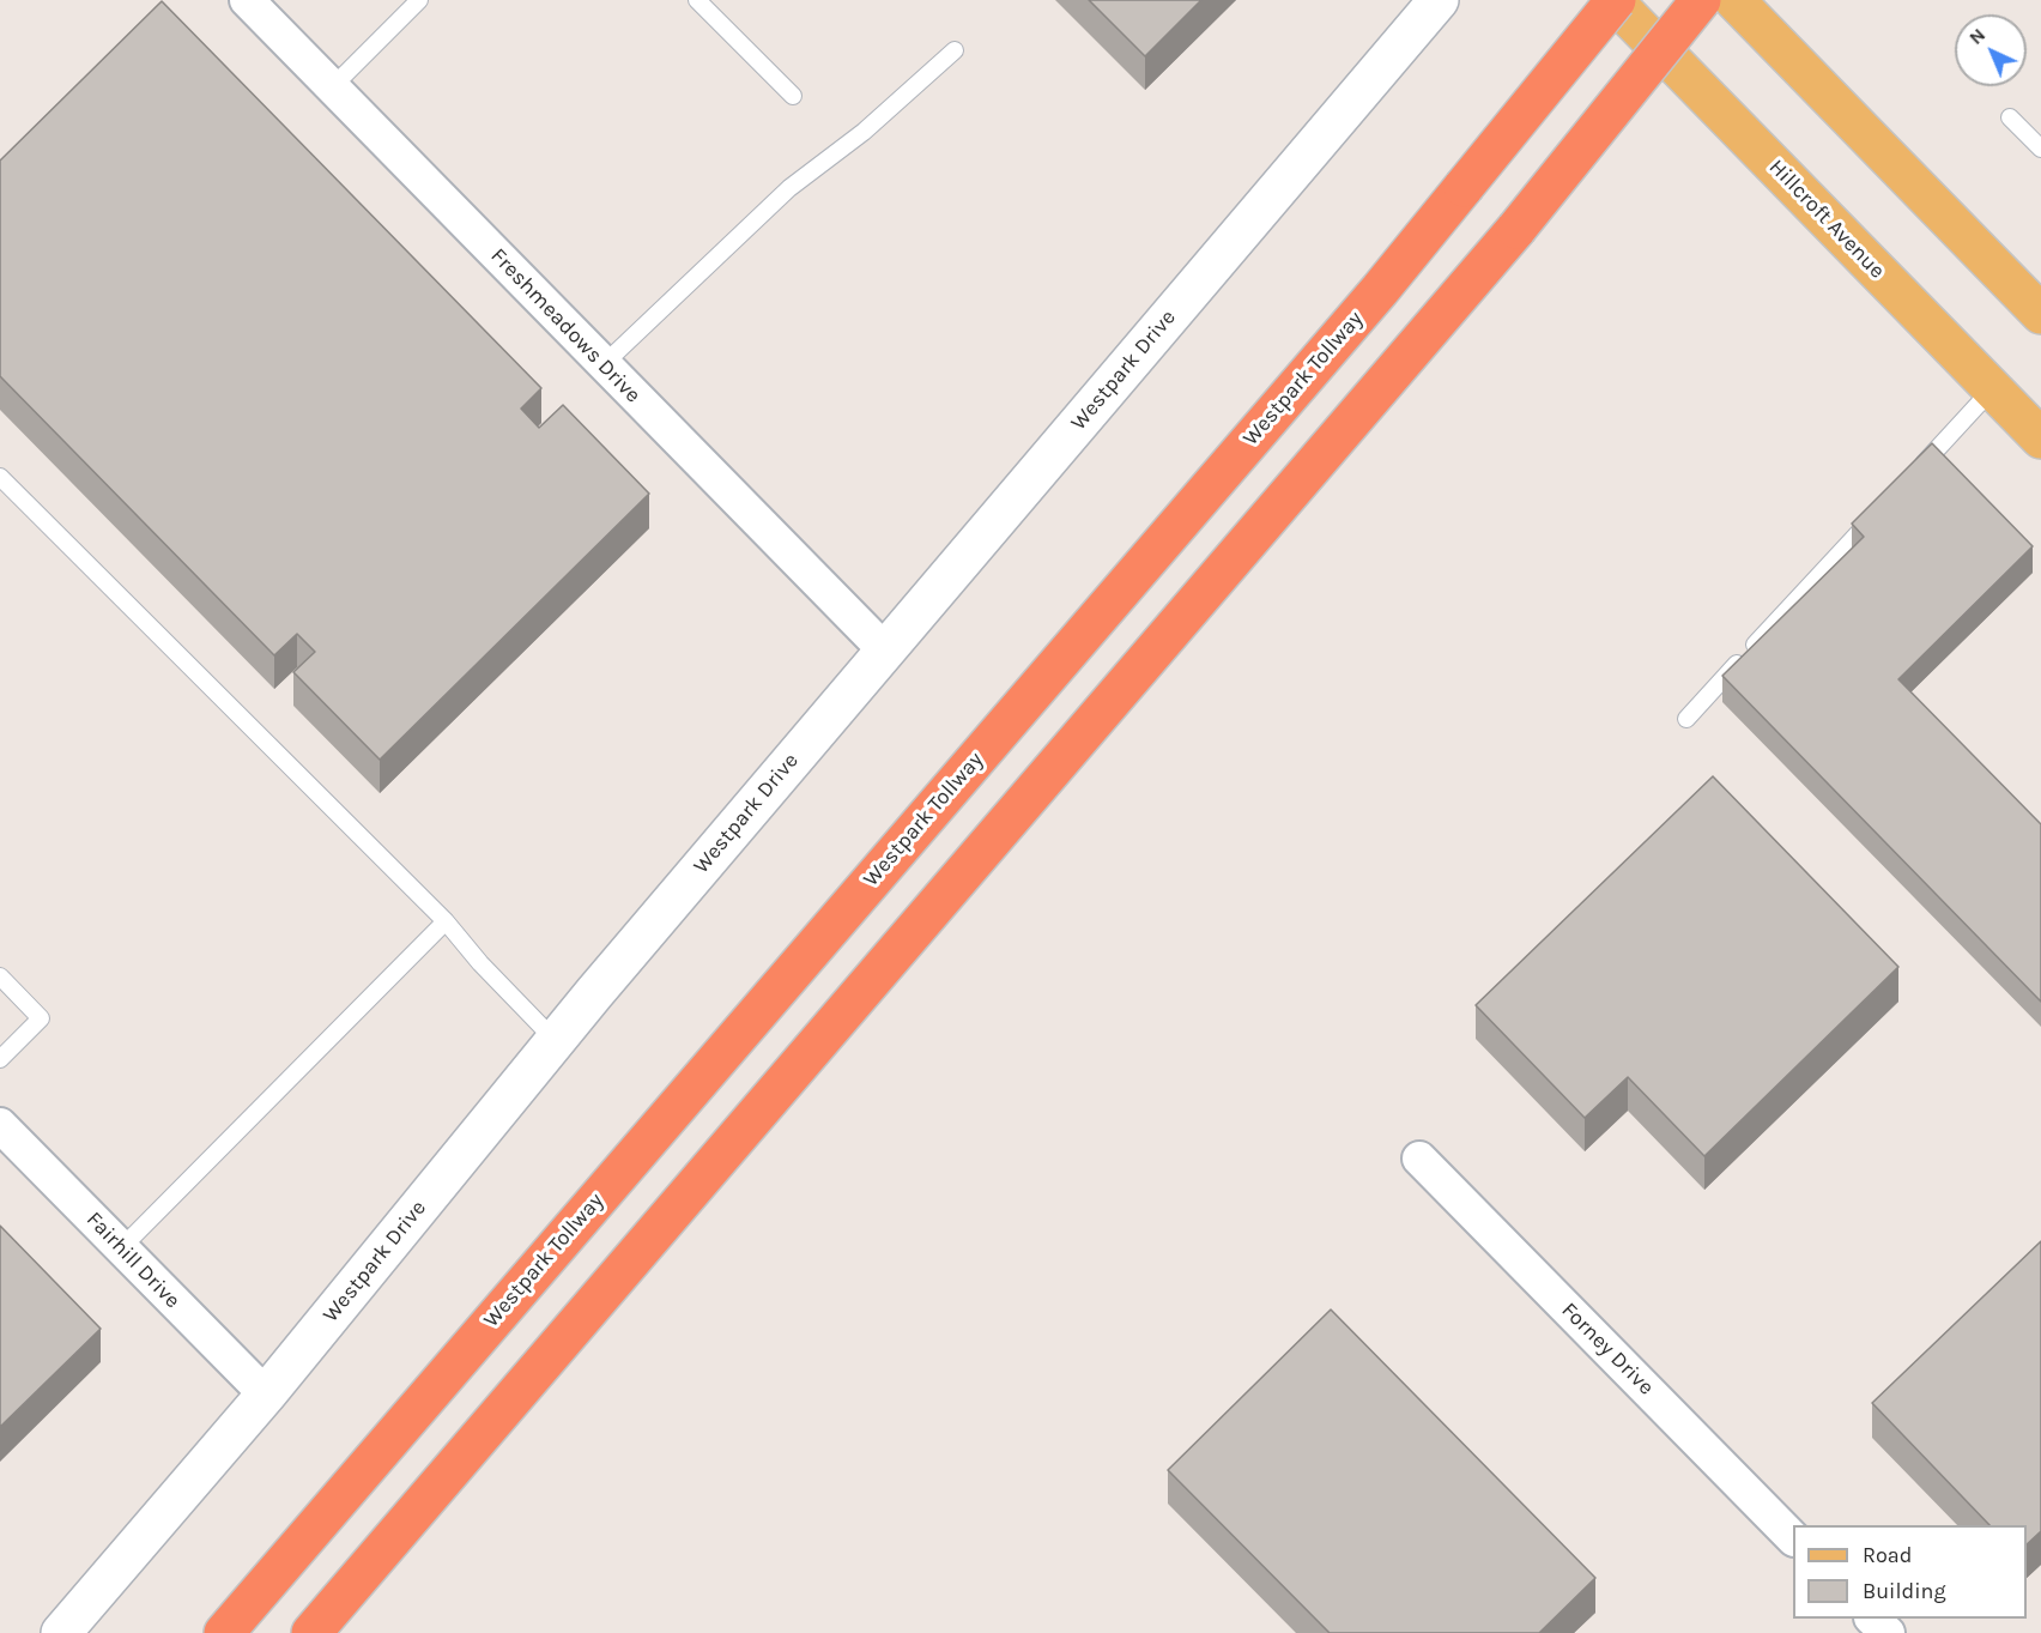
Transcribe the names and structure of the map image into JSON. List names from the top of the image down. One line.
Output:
{"streets":{"highway":["Westpark Tollway"],"main road":["Hillcroft Avenue","Westpark Drive"],"street":["Freshmeadows Drive","Fairhill Drive","Forney Drive"]},"crossings":[["Hillcroft Avenue","Westpark Tollway"],["Freshmeadows Drive","Westpark Drive"],["Westpark Drive","Fairhill Drive"]],"legend":["Road","Building"],"north":"top left"}
